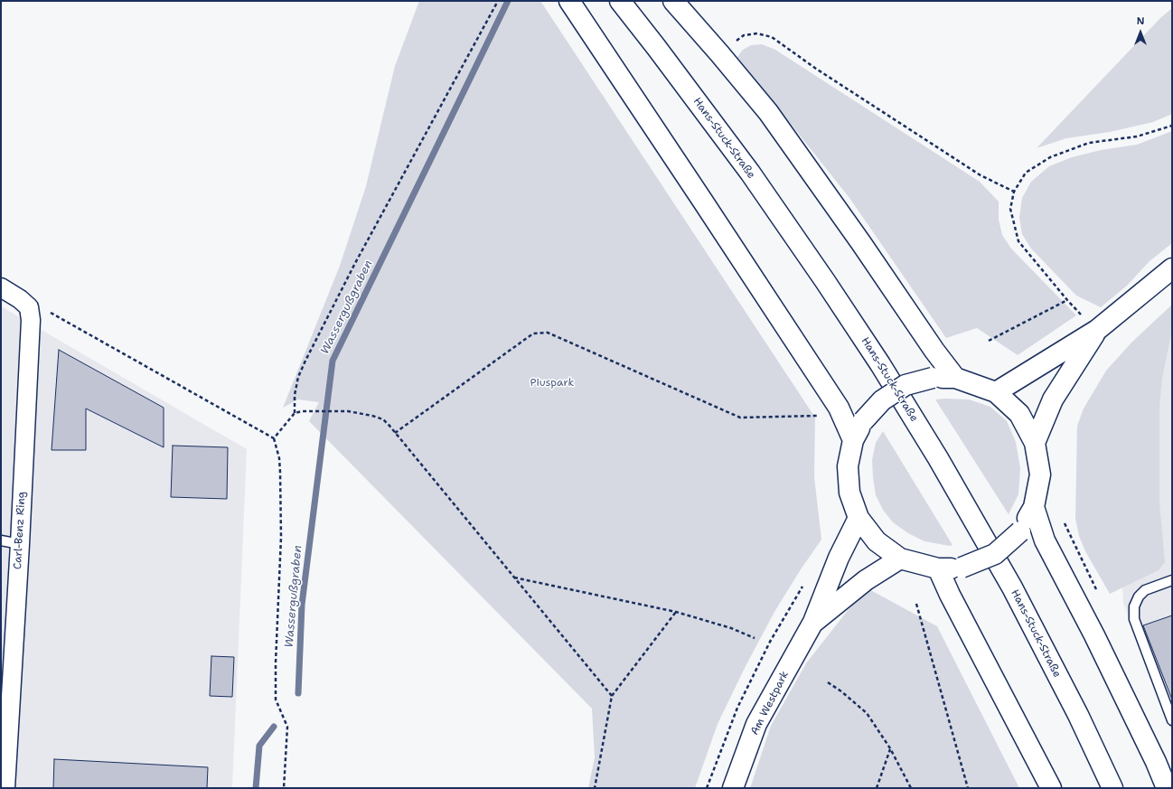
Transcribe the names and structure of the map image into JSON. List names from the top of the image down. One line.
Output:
{"streets":{"main road":["Hans-Stuck-Straße","Am Westpark"],"street":["Carl-Benz Ring"]},"water":["Wassergußgraben"],"parks":["Piuspark"],"north":"top"}
